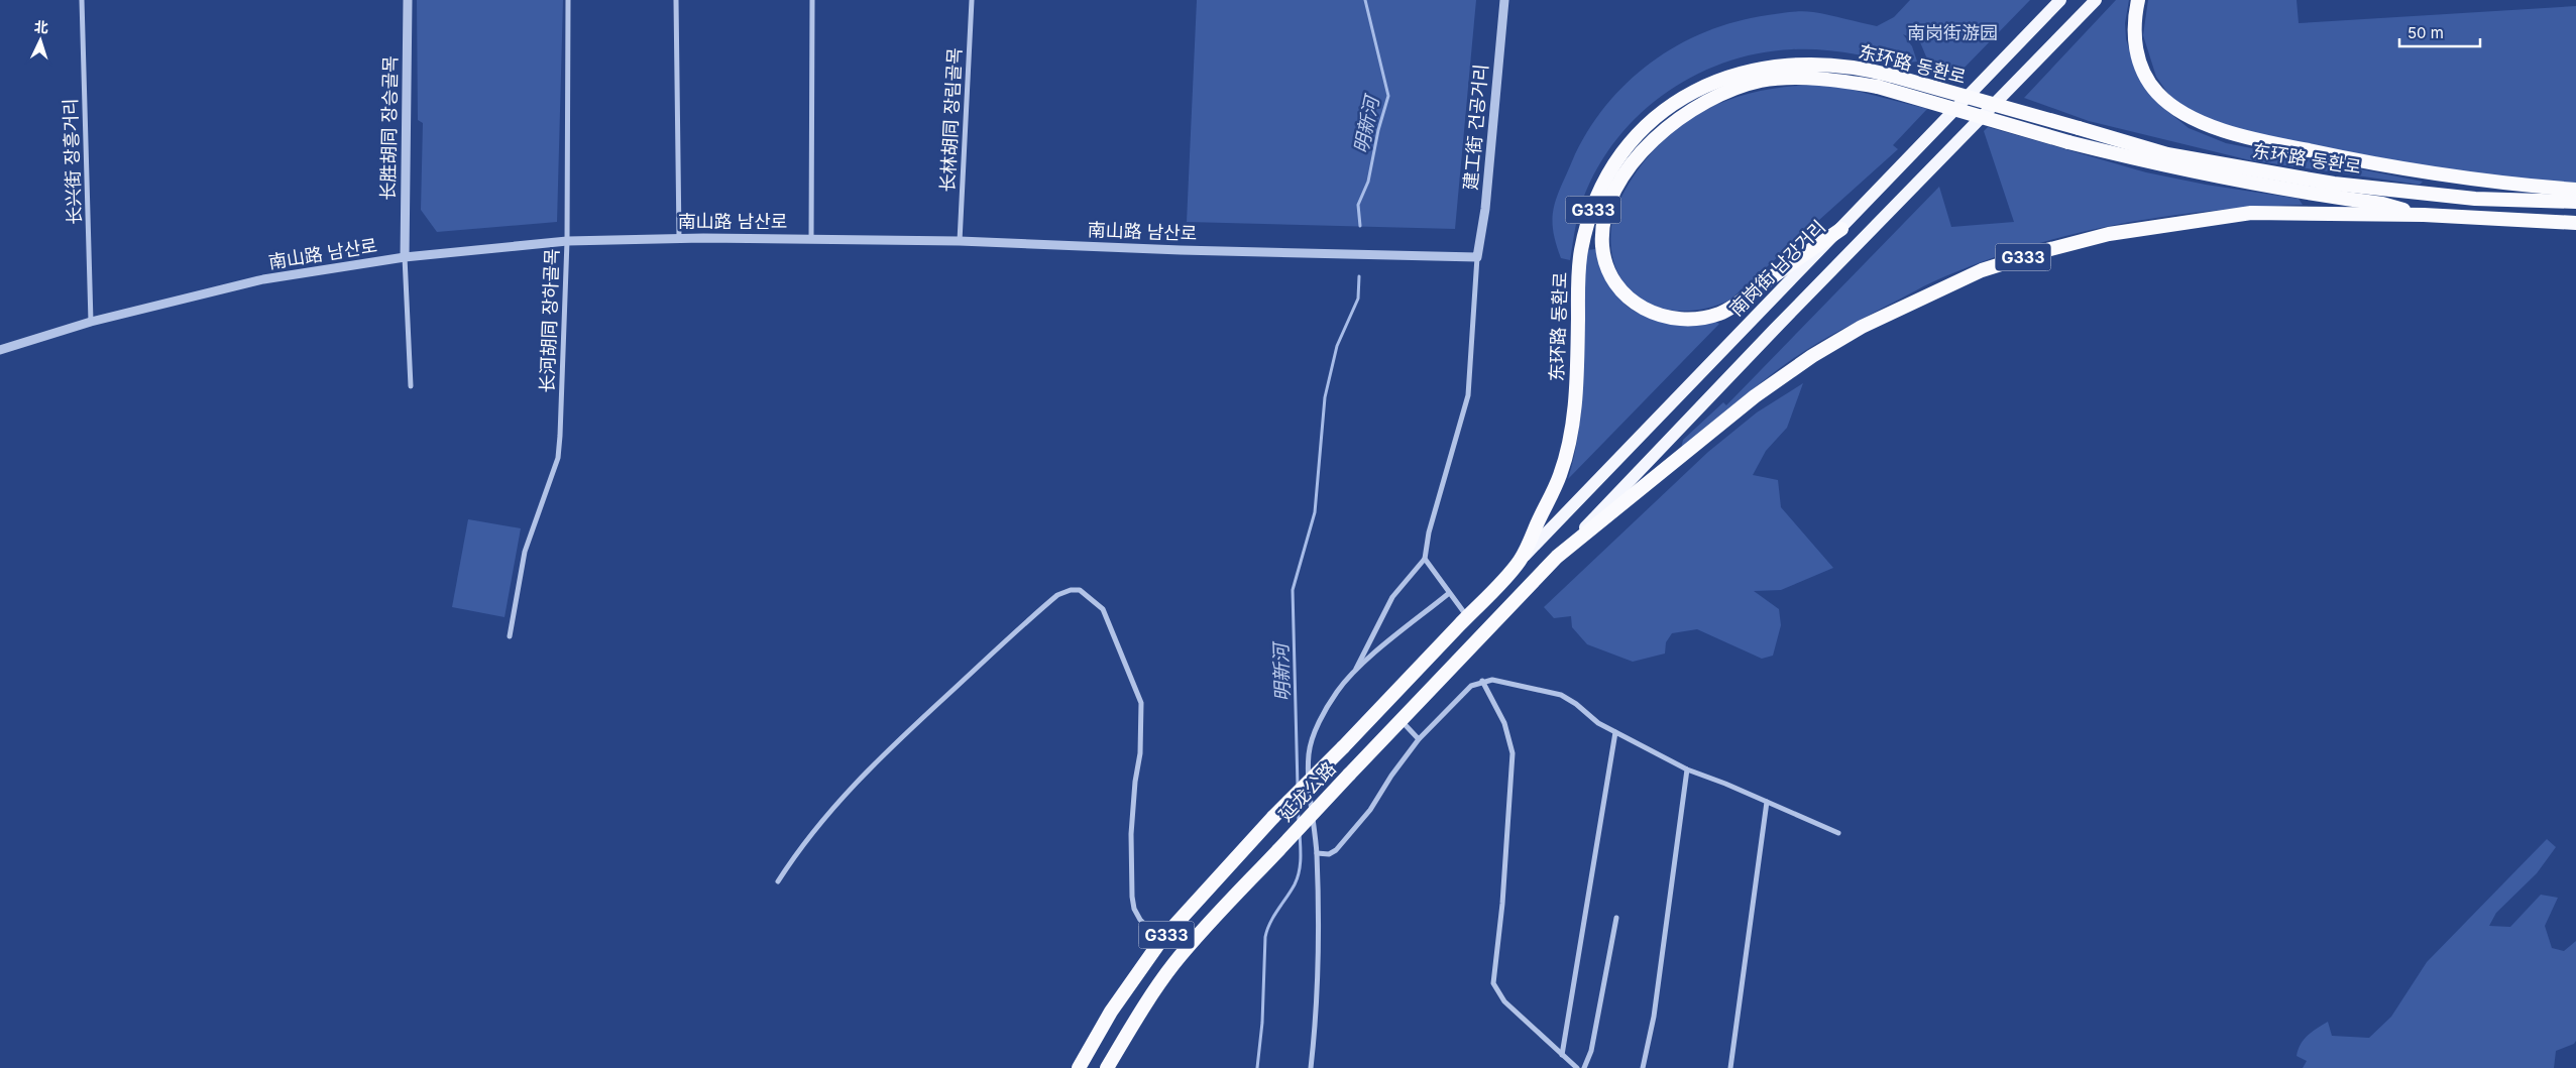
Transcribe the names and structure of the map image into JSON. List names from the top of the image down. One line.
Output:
{"streets":{"highway":["东环路 동환로","G333","延龙公路"],"main road":["南岗街 남강거리"],"street":["长林胡同 장림골목","建工街 건공거리","长胜胡同 장승골목","长兴街 장흥거리","南山路 남산로","长河胡同 장하골목"]},"crossings":[["东环路 동환로","南岗街 남강거리"],["东环路 동환로","延龙公路"],["长林胡同 장림골목","南山路 남산로"],["建工街 건공거리","南山路 남산로"],["长胜胡同 장승골목","南山路 남산로"],["长兴街 장흥거리","南山路 남산로"],["G333","延龙公路"],["南山路 남산로","长河胡同 장하골목"],["南岗街 남강거리","延龙公路"]],"water":["明新河"],"parks":["南岗街游园"],"scale_bar":"50 m","north":"top"}
